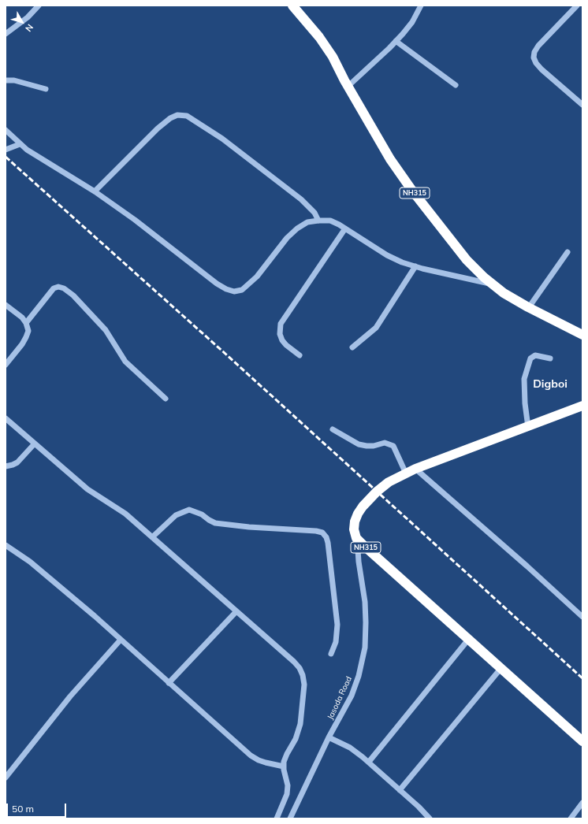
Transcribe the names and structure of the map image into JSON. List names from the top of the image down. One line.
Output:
{"streets":{"highway":["NH315"],"street":["Jasoda Road"]},"crossings":[["NH315","Jasoda Road"]],"districts":["Digboi"],"scale_bar":"50 m","north":"bottom right"}
